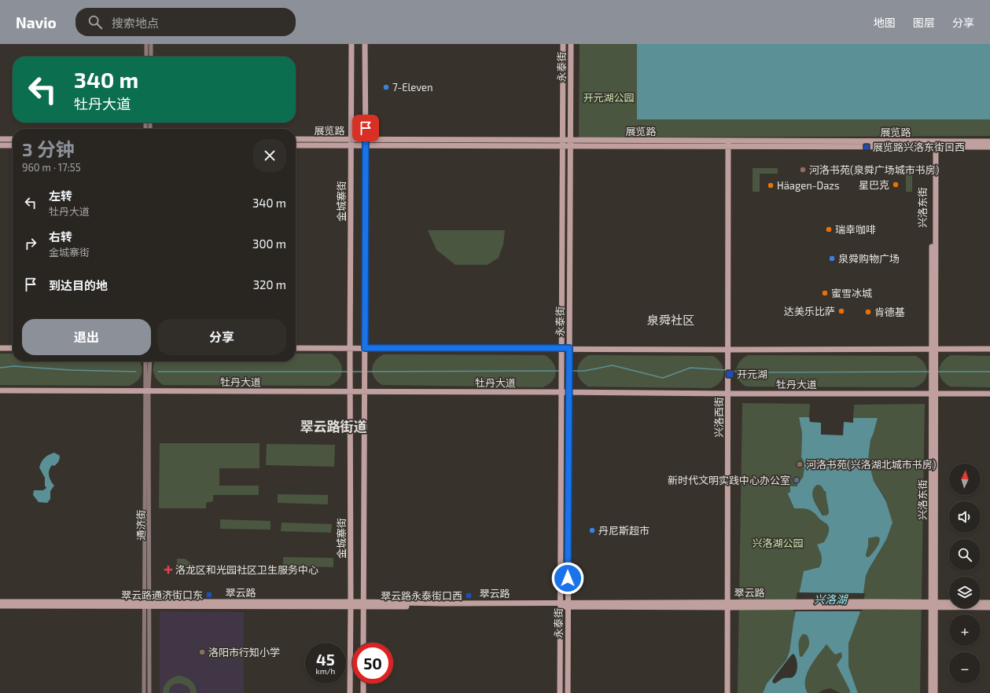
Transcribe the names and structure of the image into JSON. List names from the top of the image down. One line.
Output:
{"streets":{"main road":["永泰街","展览路","金城寨街","兴洛东街","牡丹大道","兴洛西街","翠云路"],"street":["通济街"]},"crossings":[["永泰街","展览路"],["永泰街","牡丹大道"],["永泰街","翠云路"],["展览路","金城寨街"],["展览路","兴洛东街"],["展览路","兴洛西街"],["金城寨街","牡丹大道"],["金城寨街","翠云路"],["兴洛东街","牡丹大道"],["兴洛东街","翠云路"],["牡丹大道","兴洛西街"],["牡丹大道","通济街"],["兴洛西街","翠云路"],["通济街","翠云路"]],"districts":["泉舜社区","翠云路街道"],"water":["兴洛湖"],"parks":["开元湖公园","兴洛湖公园"],"places":{"other":["7-Eleven","河洛书苑(泉舜广场城市书房)","星巴克","Häagen-Dazs","瑞幸咖啡","泉舜购物广场","蜜雪冰城","达美乐比萨","肯德基","河洛书苑(兴洛湖北城市书房)","新时代文明实践中心办公室","丹尼斯超市","洛阳市行知小学"],"transit":["展览路兴洛东街口西","开元湖","翠云路通济街口东","翠云路永泰街口西"],"health":["洛龙区和光园社区卫生服务中心"]},"north":"top","page":{"header":"Navio","search":"搜索地点","nav":["地图","图层","分享"],"turn":["340 m","牡丹大道"],"heading":["3 分钟","960 m · 17:55"],"list":[{"name":"左转","note":"牡丹大道","value":"340 m"},{"name":"右转","note":"金城寨街","value":"300 m"},{"name":"到达目的地","value":"320 m"}],"buttons":["退出","分享"],"map_buttons":["+","−"],"speed":"45 km/h","limit":"50"}}
